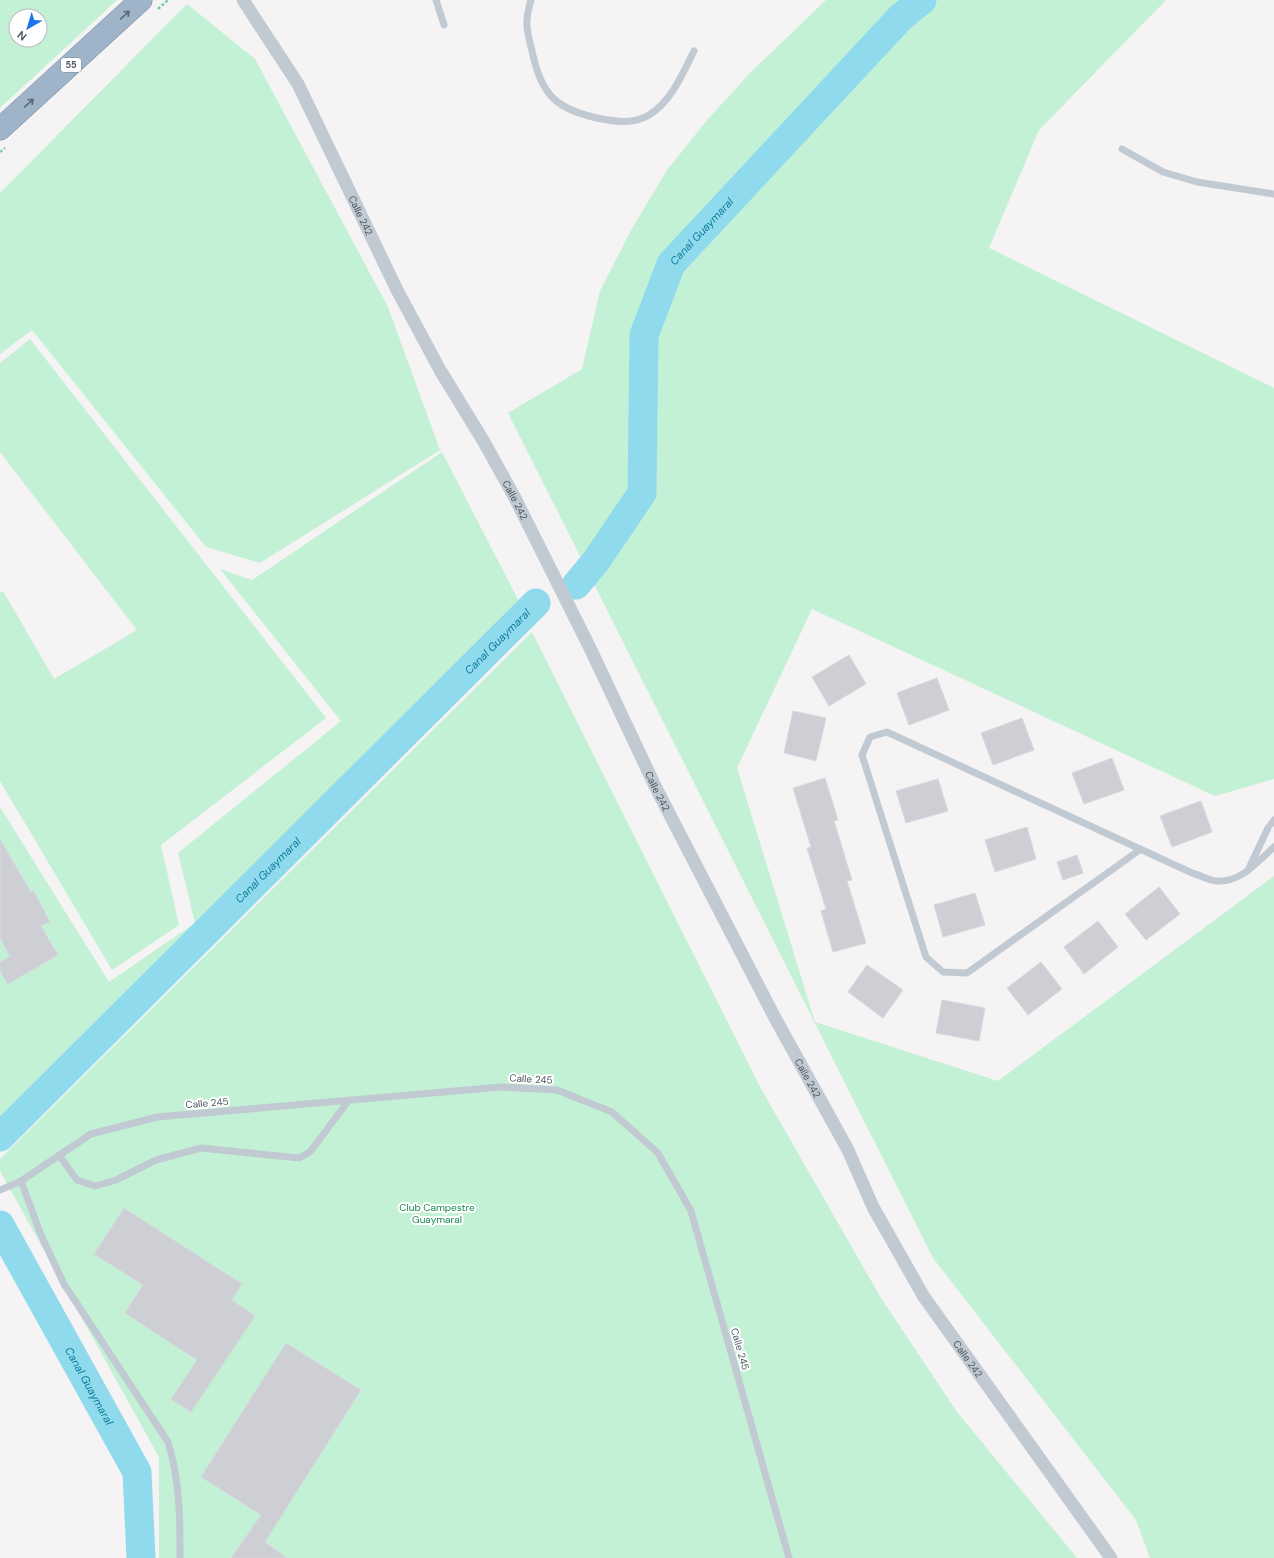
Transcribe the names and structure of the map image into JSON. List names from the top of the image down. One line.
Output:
{"streets":{"highway":["55"],"street":["Calle 242"],"lane":["Calle 245"]},"water":["Canal Guaymaral"],"parks":["Club Campestre Guaymaral"],"north":"bottom left"}
